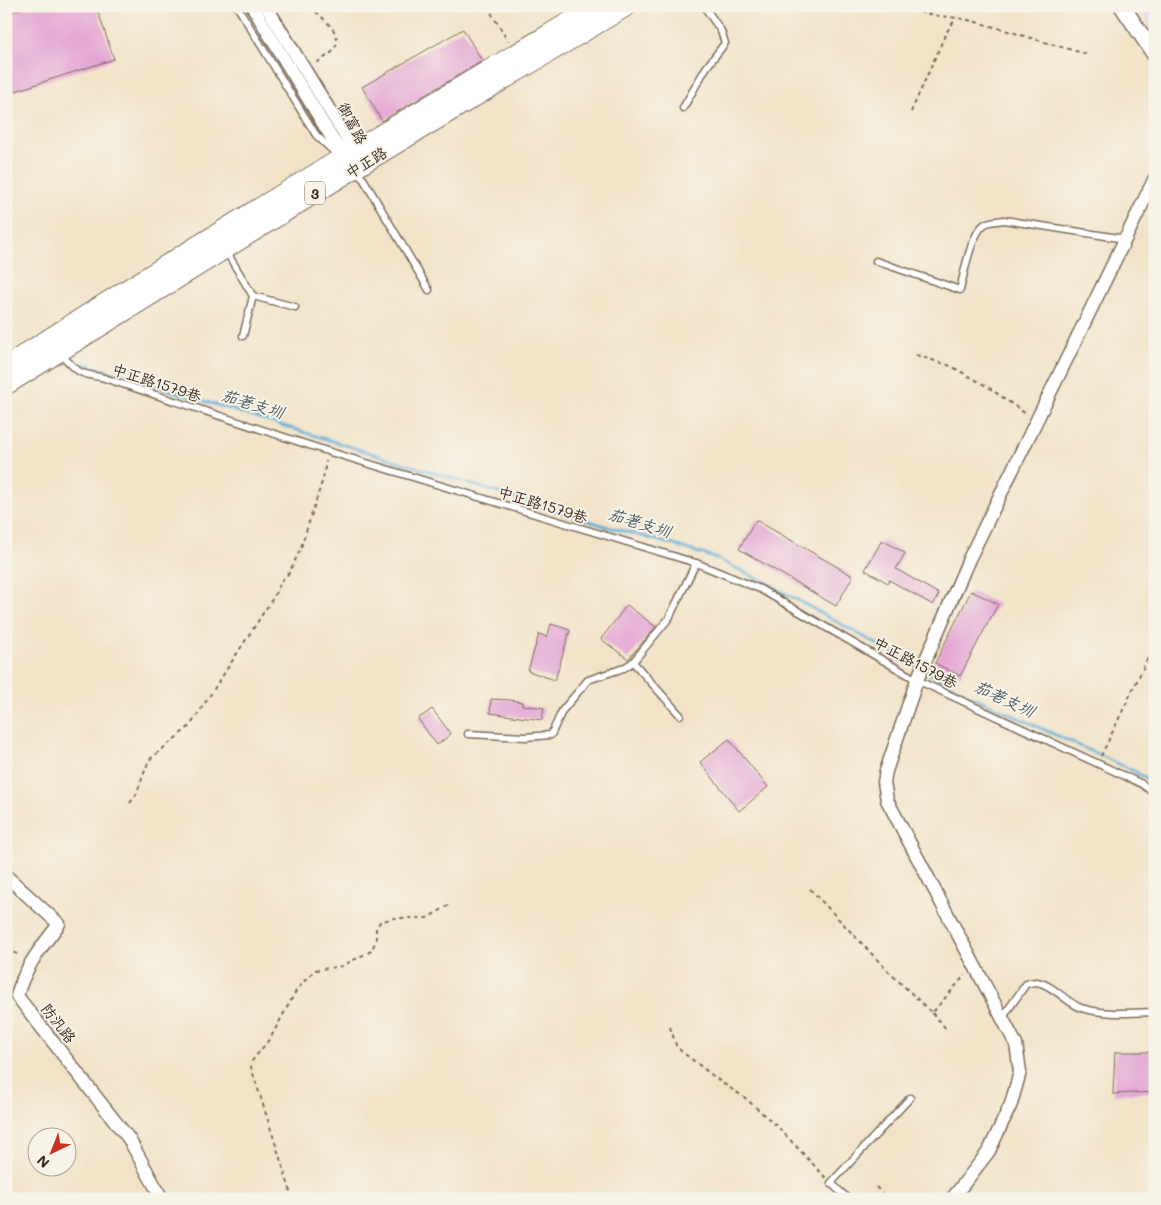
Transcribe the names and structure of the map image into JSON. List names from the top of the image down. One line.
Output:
{"streets":{"main road":["中正路","3"],"street":["御富路","防汎路"],"lane":["中正路1579巷"]},"crossings":[["御富路","中正路"],["中正路","中正路1579巷"]],"water":["茄荖支圳"],"north":"bottom left"}
